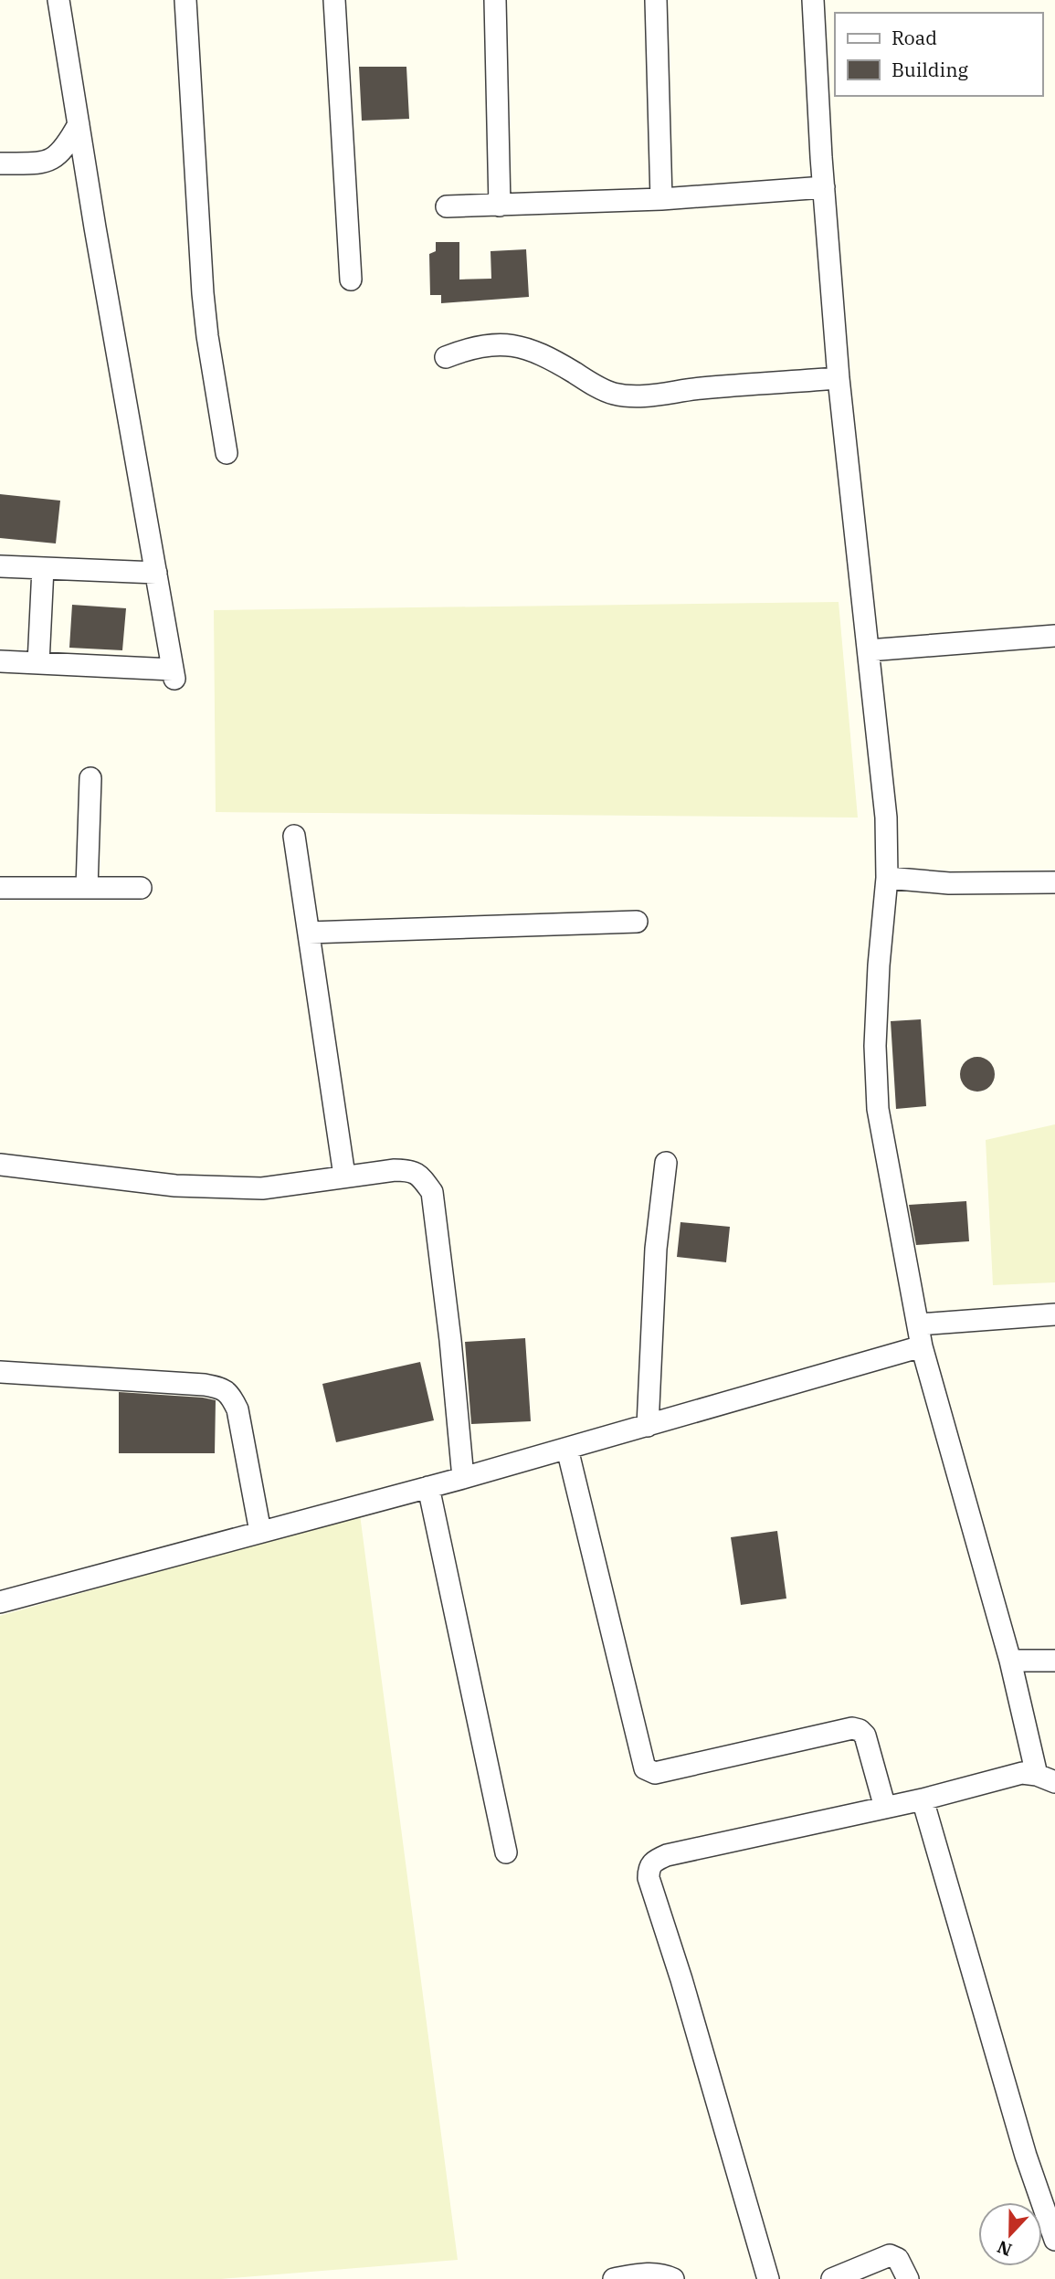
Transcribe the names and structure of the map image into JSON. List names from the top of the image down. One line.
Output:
{"legend":["Road","Building"],"north":"bottom"}
